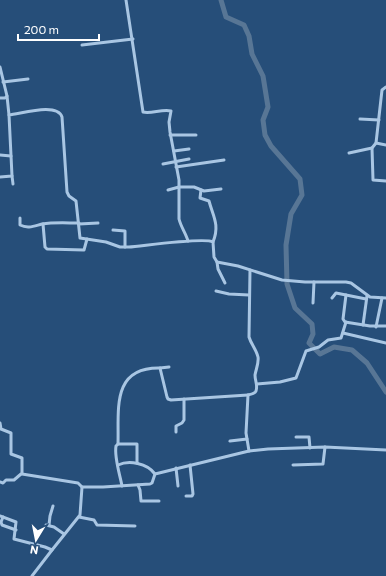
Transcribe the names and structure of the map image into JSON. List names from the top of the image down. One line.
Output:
{"scale_bar":"200 m","north":"bottom"}
